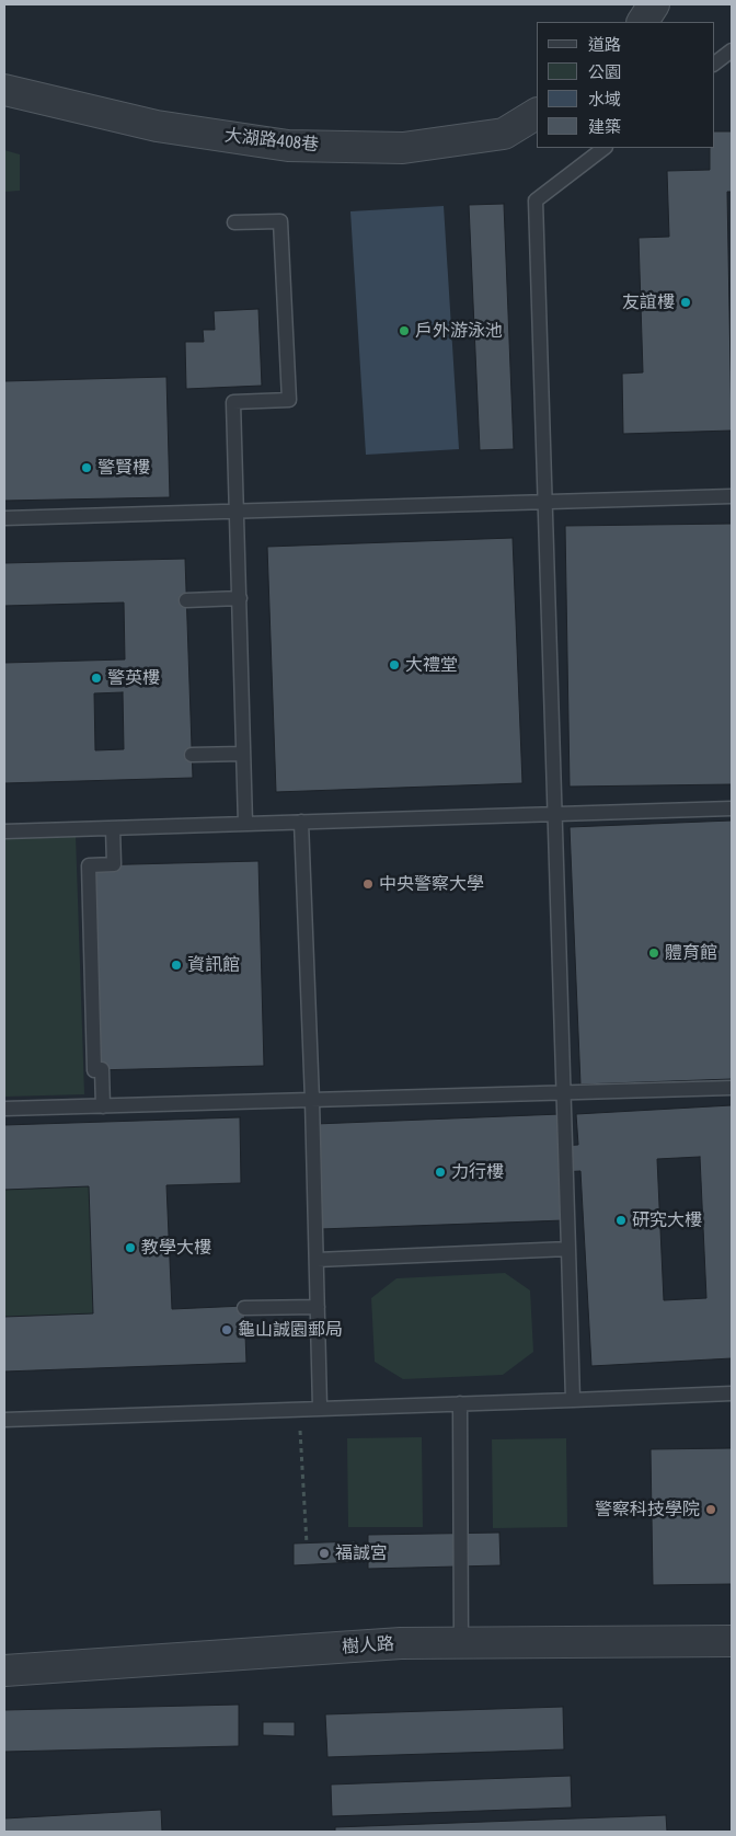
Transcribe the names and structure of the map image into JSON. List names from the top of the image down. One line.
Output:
{"streets":{"street":["大湖路408巷","樹人路"]},"places":["友誼樓","戶外游泳池","警賢樓","大禮堂","警英樓","中央警察大學","體育館","資訊館","力行樓","研究大樓","教學大樓","龜山誠園郵局","警察科技學院","福誠宮"],"legend":["道路","公園","水域","建築"]}
